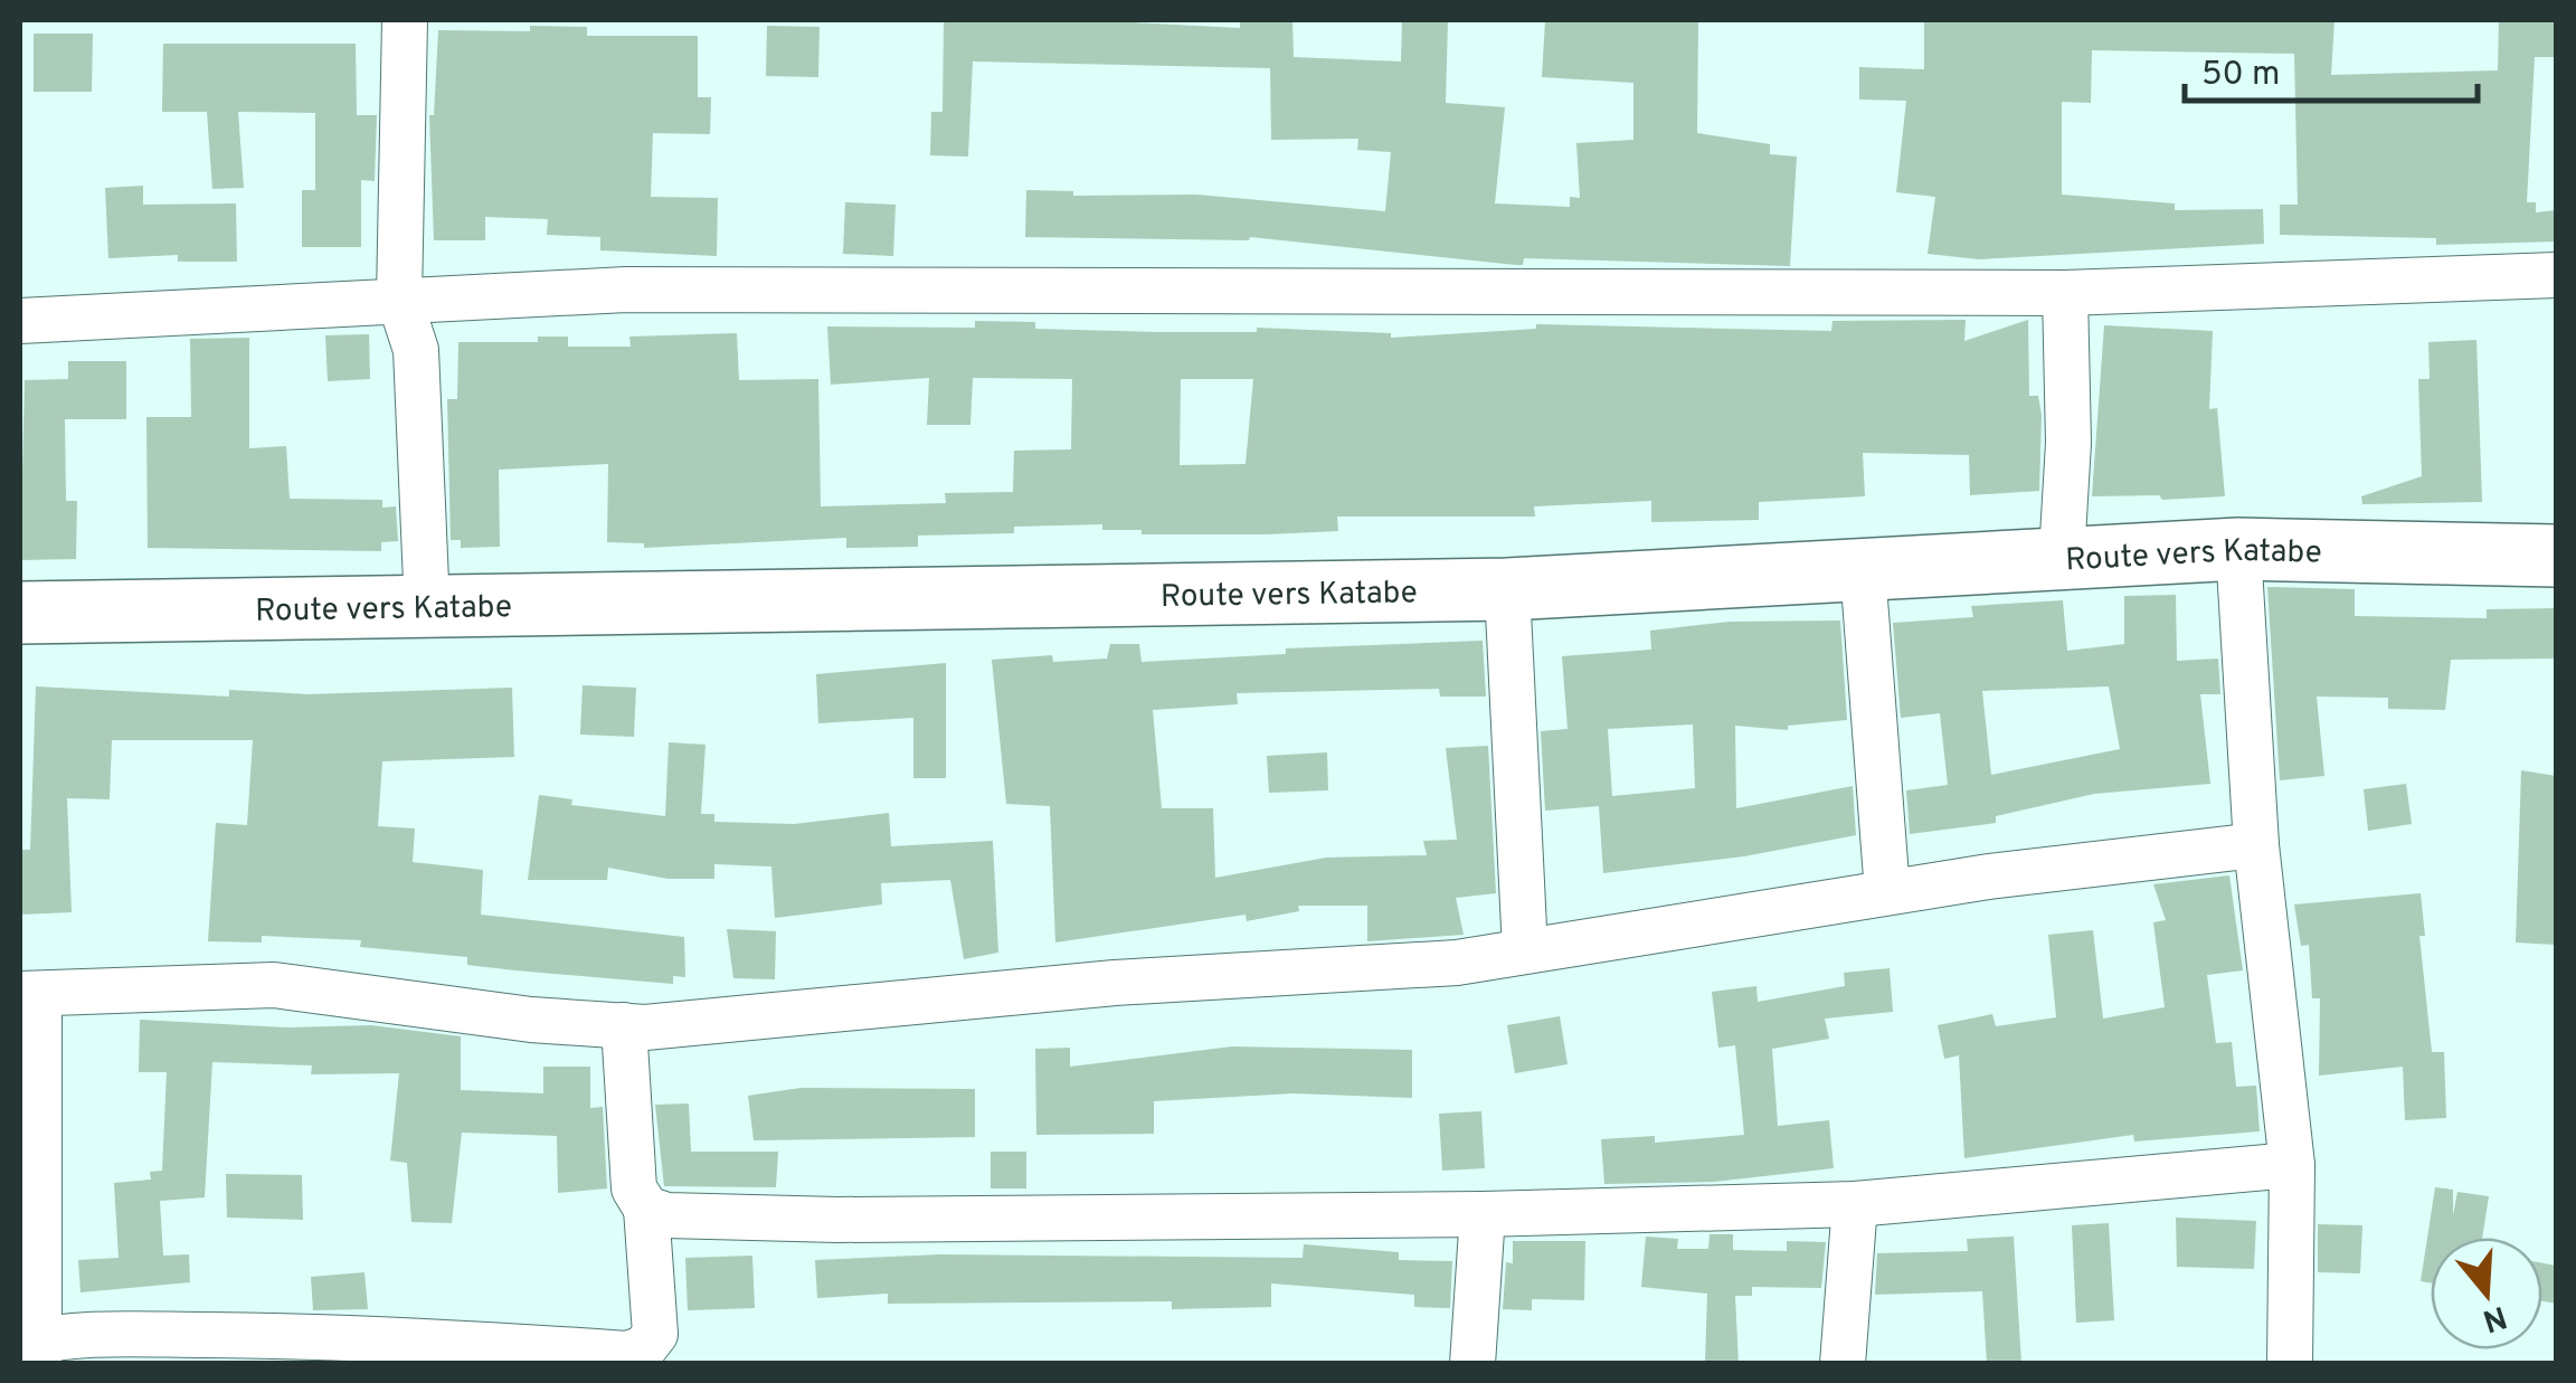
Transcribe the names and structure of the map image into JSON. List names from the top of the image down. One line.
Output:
{"streets":{"street":["Route vers Katabe"]},"scale_bar":"50 m","north":"bottom"}
